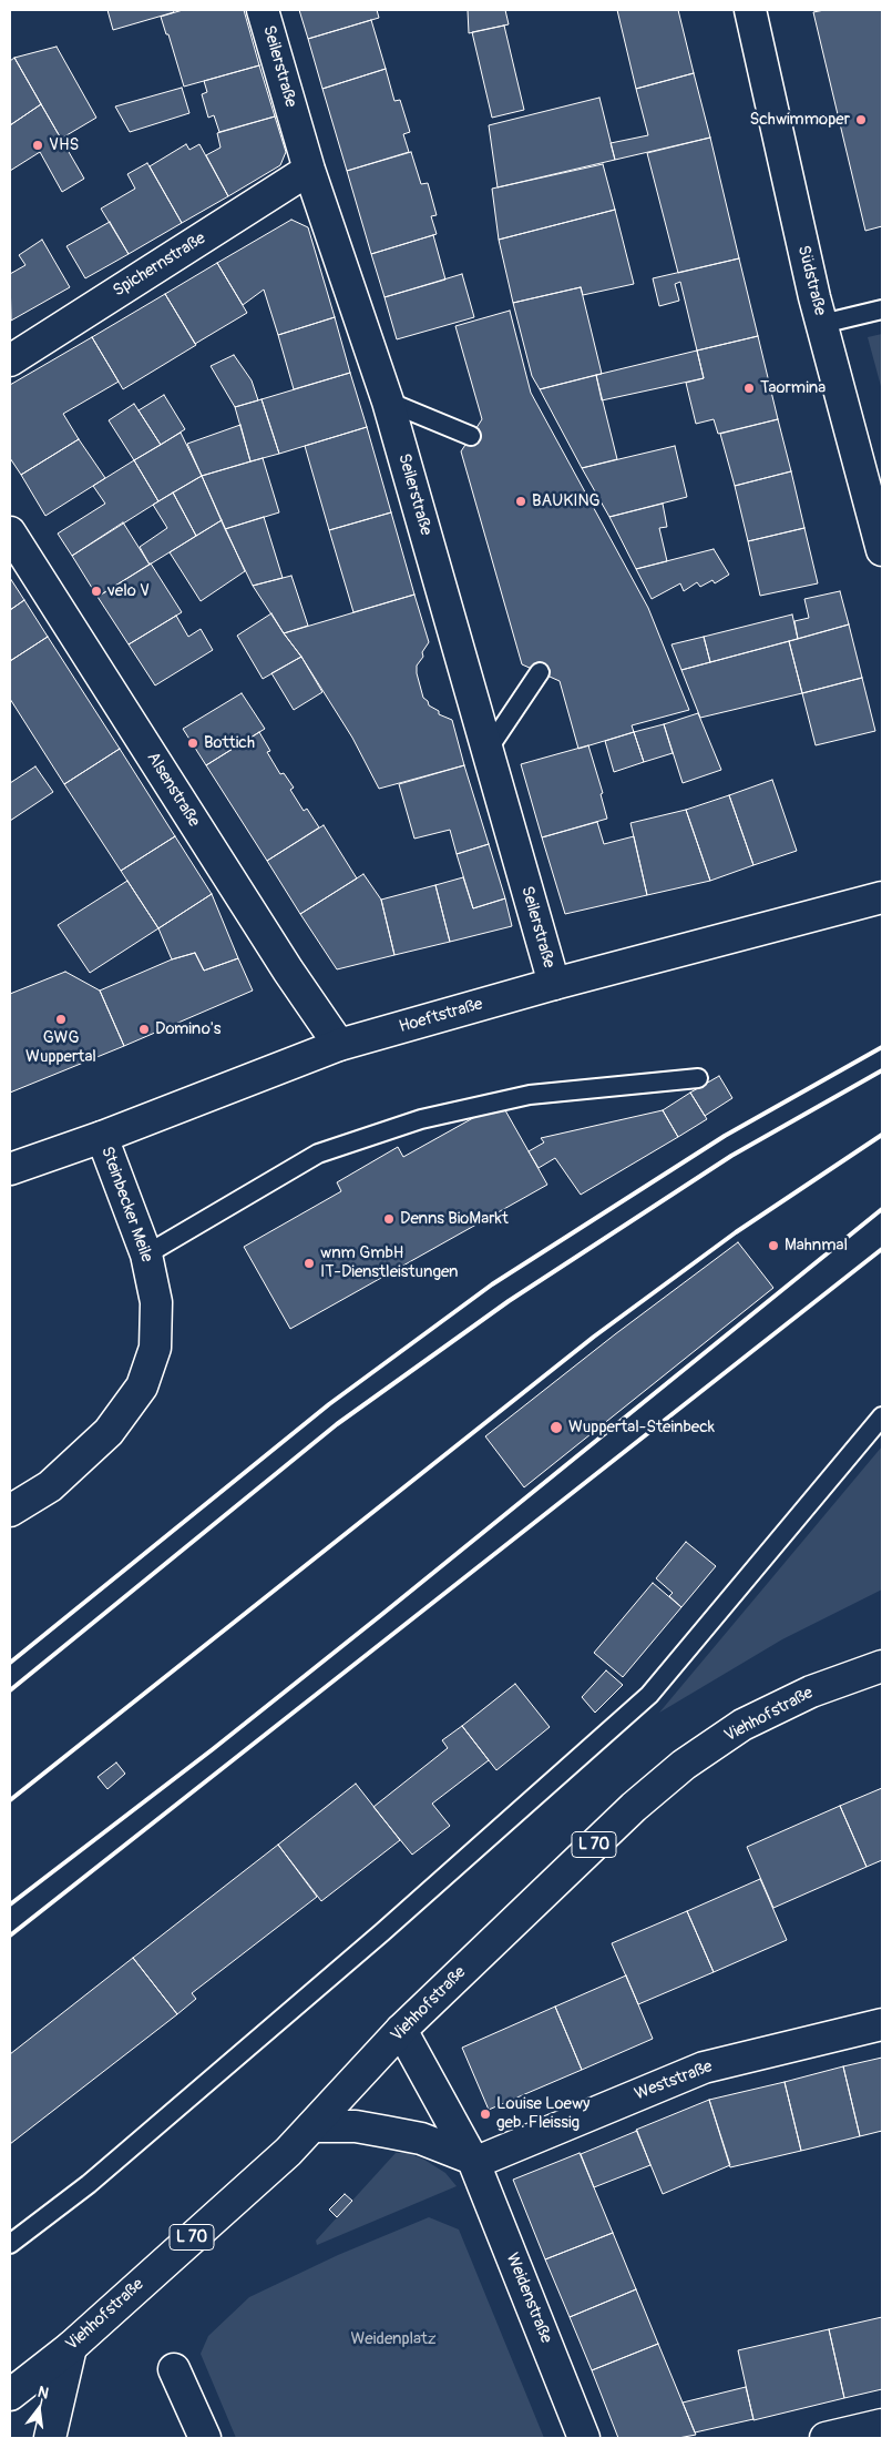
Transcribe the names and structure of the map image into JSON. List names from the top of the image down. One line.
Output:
{"streets":{"street":["Seilerstraße","Spichernstraße","Südstraße","Alsenstraße","Hoeftstraße","Steinbecker Meile","Viehhofstraße","L 70","Weststraße","Weidenstraße"]},"crossings":[["Seilerstraße","Spichernstraße"],["Seilerstraße","Hoeftstraße"],["Alsenstraße","Hoeftstraße"],["Hoeftstraße","Steinbecker Meile"],["Viehhofstraße","Weidenstraße"],["Weststraße","Weidenstraße"]],"parks":["Weidenplatz"],"places":["Schwimmoper","VHS","Taormina","BAUKING","velo V","Bottich","GWG Wuppertal","Domino's","Denns BioMarkt","Mahnmal","wnm GmbH IT-Dienstleistungen","Wuppertal-Steinbeck","Louise Loewy geb. Fleissig"],"north":"top"}
